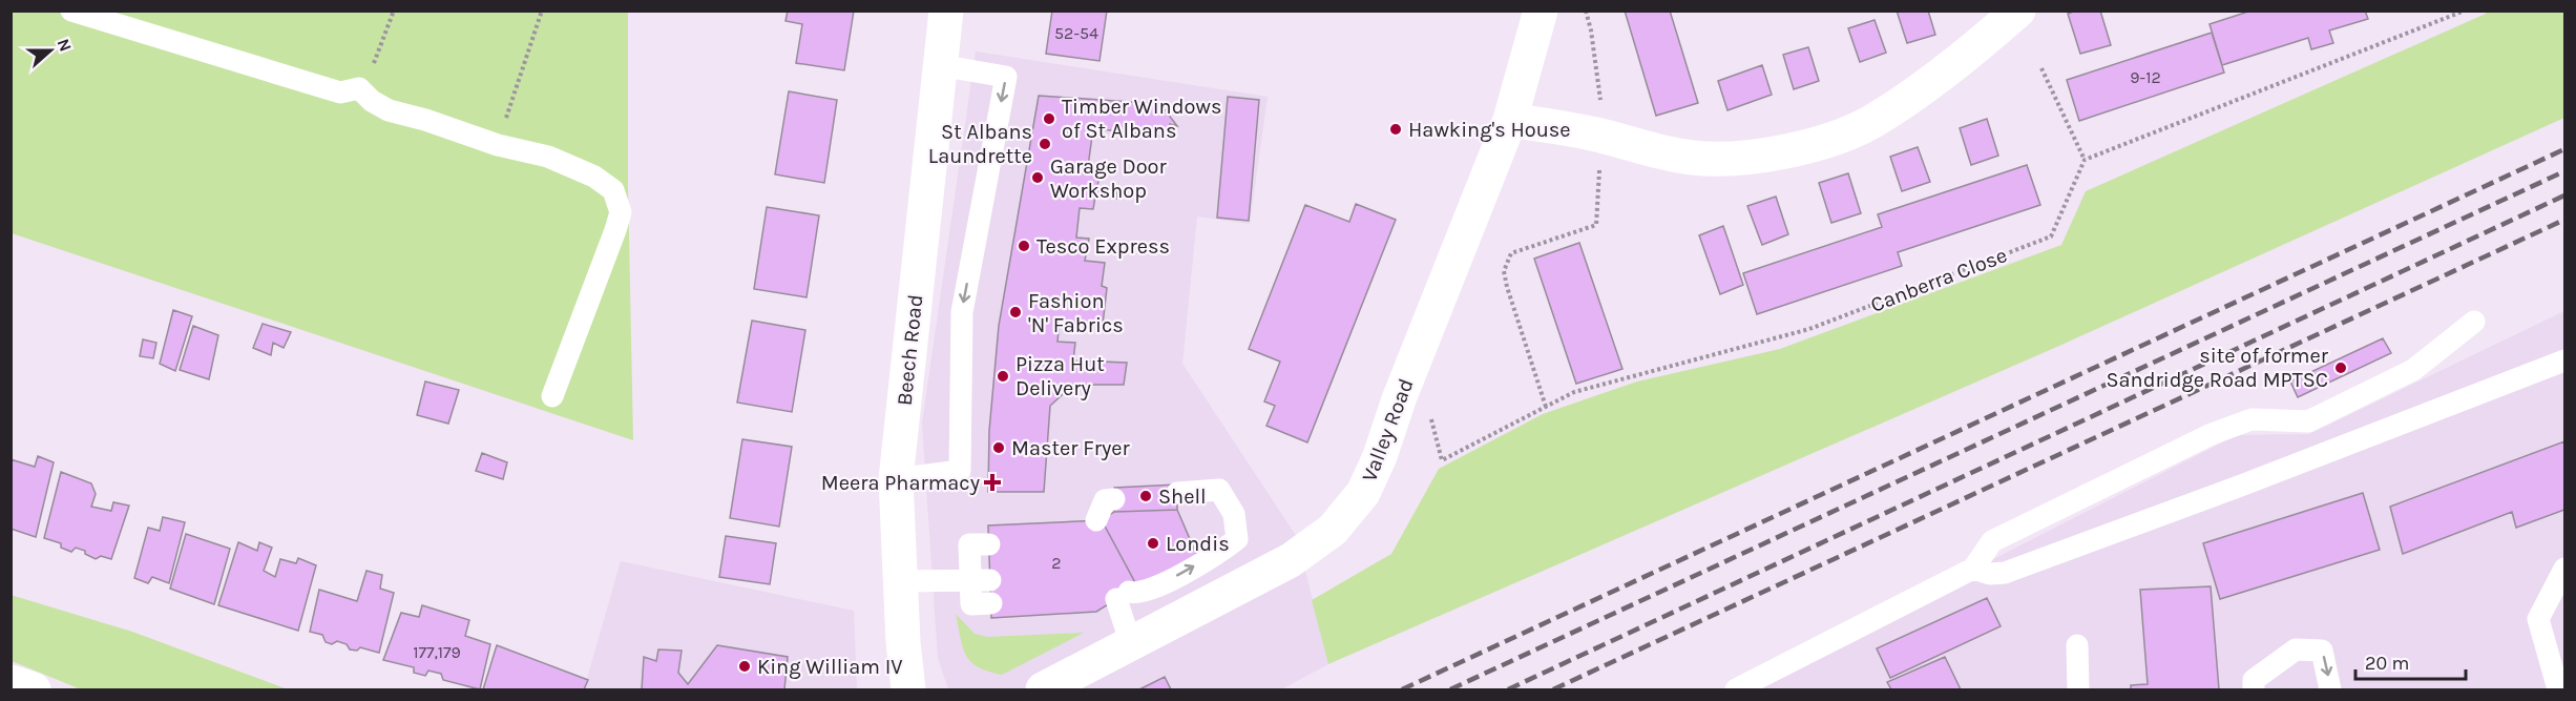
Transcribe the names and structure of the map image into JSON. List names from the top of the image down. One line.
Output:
{"streets":{"street":["Beech Road","Valley Road"],"path":["Canberra Close"]},"crossings":[["Canberra Close","Valley Road"]],"places":{"other":["Timber Windows of St Albans","Hawking's House","St Albans Laundrette","Garage Door Workshop","Tesco Express","Fashion 'N' Fabrics","site of former Sandridge Road MPTSC","Pizza Hut Delivery","Master Fryer","Shell","Londis","King William IV"],"health":["Meera Pharmacy"]},"house_numbers":["52-54","9-12","2","177,179"],"scale_bar":"20 m","north":"right"}
